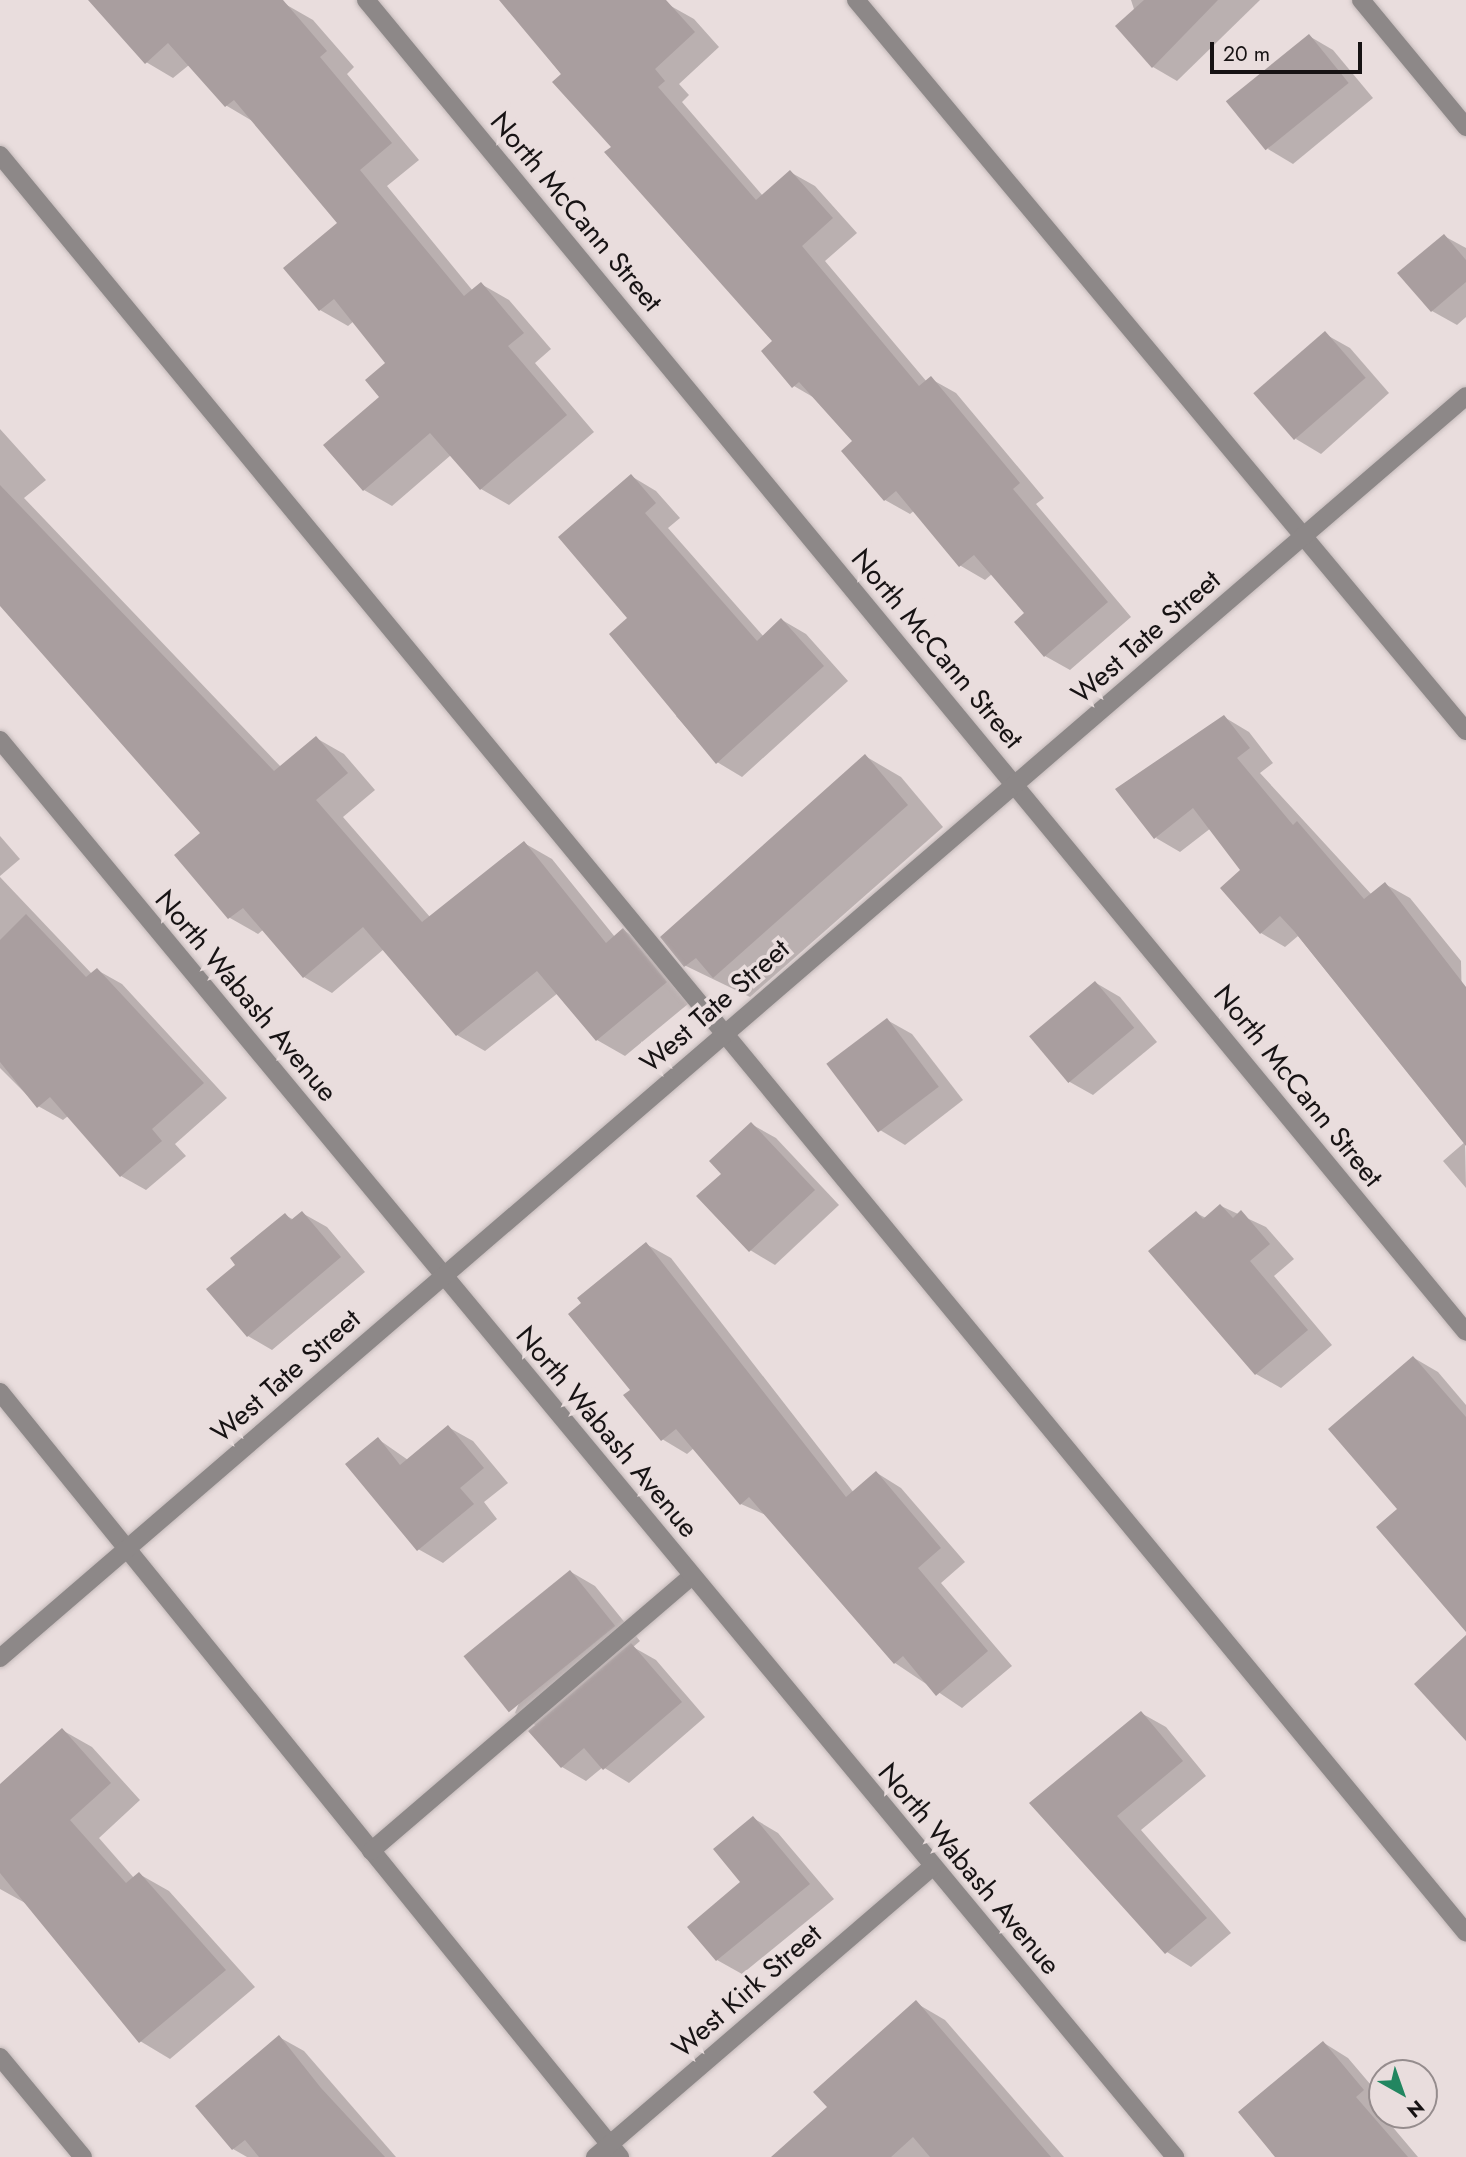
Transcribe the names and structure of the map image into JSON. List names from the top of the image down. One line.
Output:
{"streets":{"street":["North McCann Street","West Tate Street","North Wabash Avenue","West Kirk Street"]},"crossings":[["North McCann Street","West Tate Street"],["West Tate Street","North Wabash Avenue"],["North Wabash Avenue","West Kirk Street"]],"scale_bar":"20 m","north":"bottom right"}
